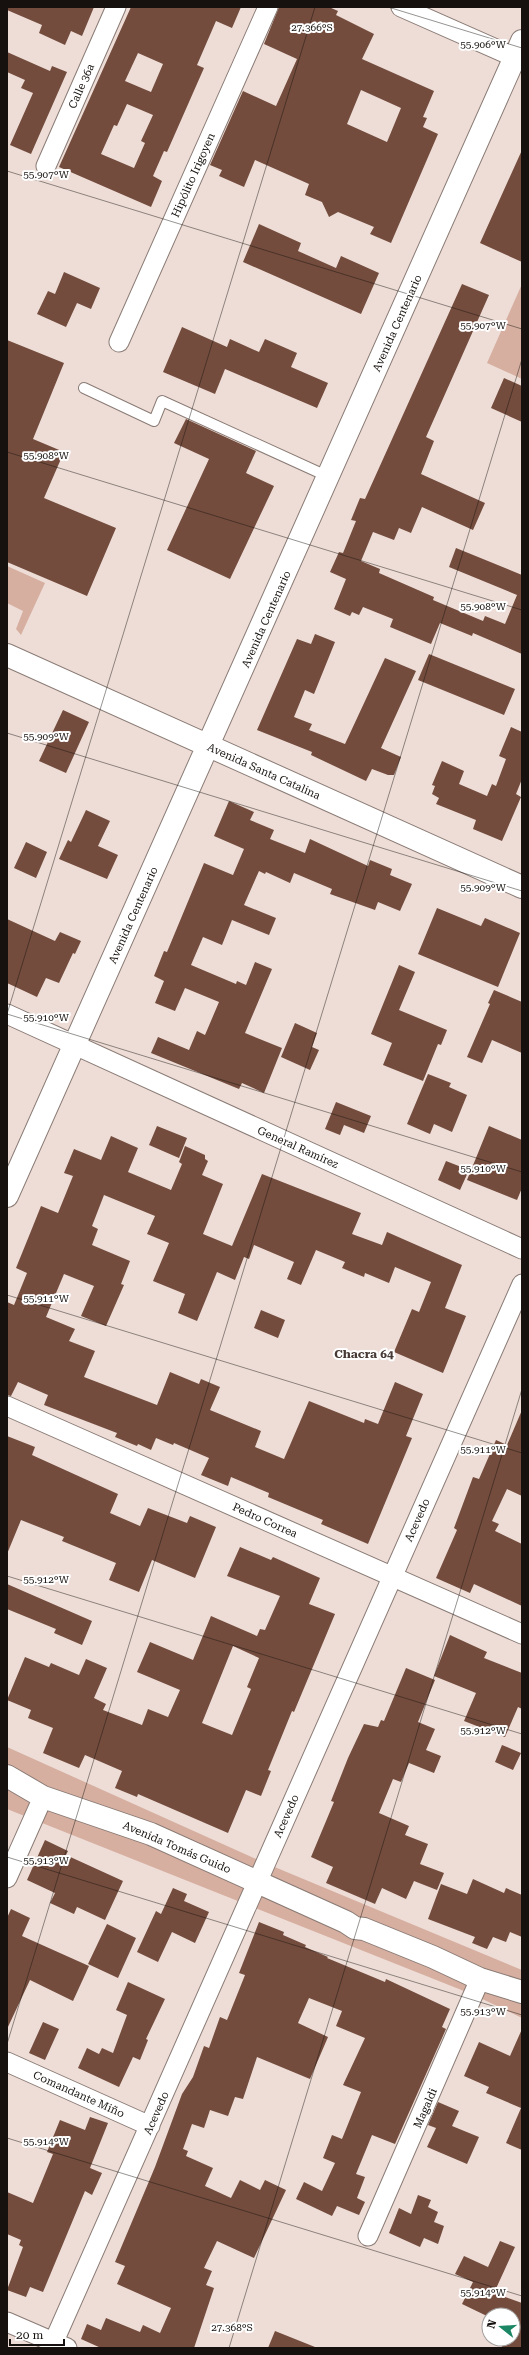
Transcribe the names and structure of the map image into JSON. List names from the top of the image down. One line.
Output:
{"streets":{"main road":["Avenida Centenario","Avenida Santa Catalina","Avenida Tomás Guido"],"street":["Calle 36a","Hipólito Irigoyen","General Ramírez","Pedro Correa","Acevedo","Comandante Miño","Magaldi"]},"crossings":[["Avenida Centenario","Avenida Santa Catalina"],["Avenida Centenario","General Ramírez"],["Pedro Correa","Acevedo"],["Acevedo","Avenida Tomás Guido"],["Acevedo","Comandante Miño"],["Avenida Tomás Guido","Magaldi"]],"districts":["Chacra 64"],"scale_bar":"20 m","north":"left","coordinates":["27.366°S","55.906°W","55.907°W","55.908°W","55.909°W","55.910°W","55.911°W","55.912°W","55.913°W","55.914°W","27.368°S"]}
